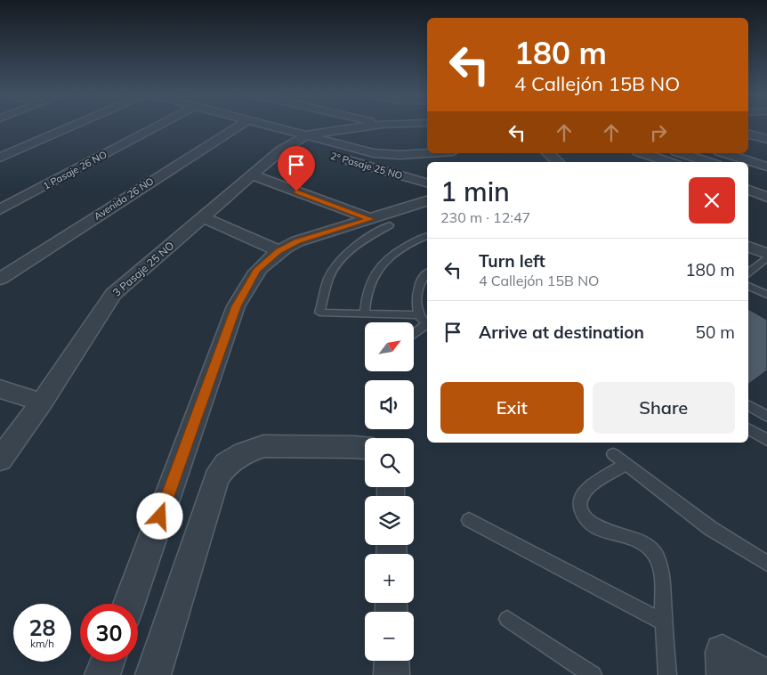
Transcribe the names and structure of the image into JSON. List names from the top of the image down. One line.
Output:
{"streets":{"street":["2° Pasaje 25 NO","1 Pasaje 26 NO","Avenida 26 NO","3 Pasaje 25 NO"]},"north":"top right","page":{"turn":["180 m","4 Callejón 15B NO"],"heading":["1 min","230 m · 12:47"],"list":[{"name":"Turn left","note":"4 Callejón 15B NO","value":"180 m"},{"name":"Arrive at destination","value":"50 m"}],"map_buttons":["+","−"],"buttons":["Exit","Share"],"speed":"28 km/h","limit":"30"}}
